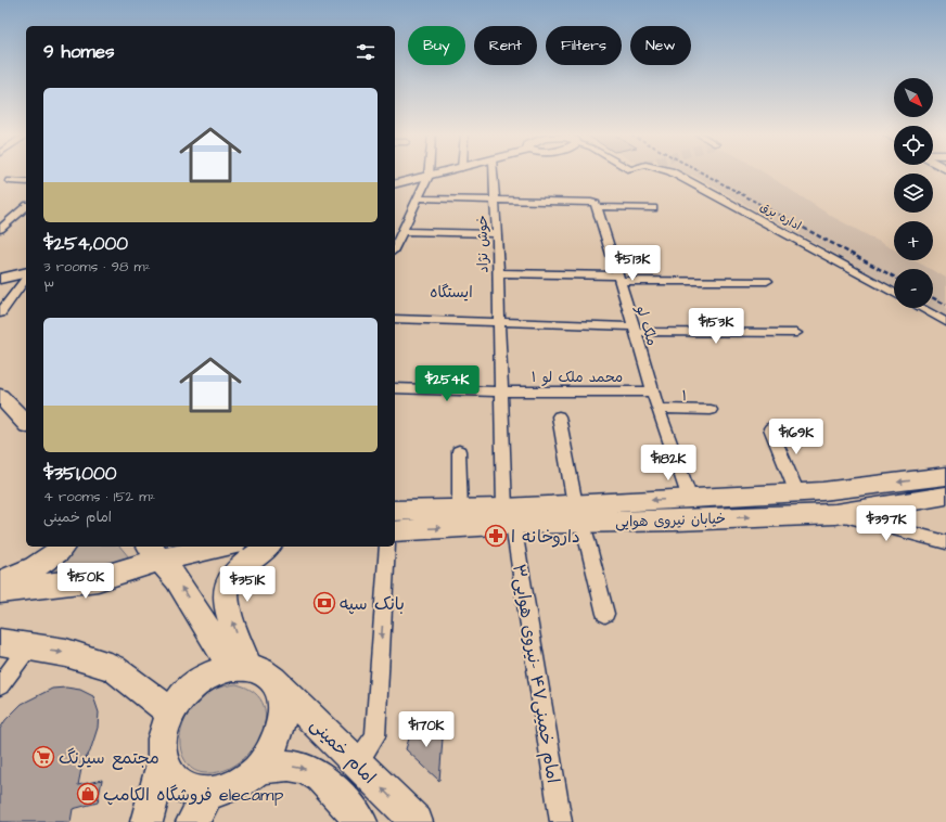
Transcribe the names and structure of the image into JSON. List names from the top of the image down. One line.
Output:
{"streets":{"main road":["خیابان نیروی هوایی","امام خمینی"],"street":["اداره برق","خوش نژاد","ملک لو","۱ محمد ملک لو","۱","امام خمینی۴۷ -نیروی هوایی۳"]},"crossings":[["خوش نژاد","۱ محمد ملک لو"],["خوش نژاد","امام خمینی۴۷ -نیروی هوایی۳"],["ملک لو","۱ محمد ملک لو"],["ملک لو","۱"],["ملک لو","خیابان نیروی هوایی"],["۱ محمد ملک لو","امام خمینی۴۷ -نیروی هوایی۳"],["خیابان نیروی هوایی","امام خمینی۴۷ -نیروی هوایی۳"]],"one_way":["امام خمینی"],"districts":["ایستگاه"],"places":{"pharmacy":["داروخانه ا"],"bank":["بانک سپه"],"supermarket":["مجتمع سیرنگ"],"shop":["فروشگاه الکامپ elecamp"]},"north":"bottom right","page":{"chip":["Buy","Rent","Filters","New"],"heading":"9 homes","map_buttons":["+","−"],"list":[{"name":"$254,000","note":"3 rooms · 98 m² · ۳"},{"name":"$351,000","note":"4 rooms · 152 m² · امام خمینی"}],"price":["$513K","$153K","$254K","$169K","$182K","$397K","$150K","$351K","$170K"]}}
